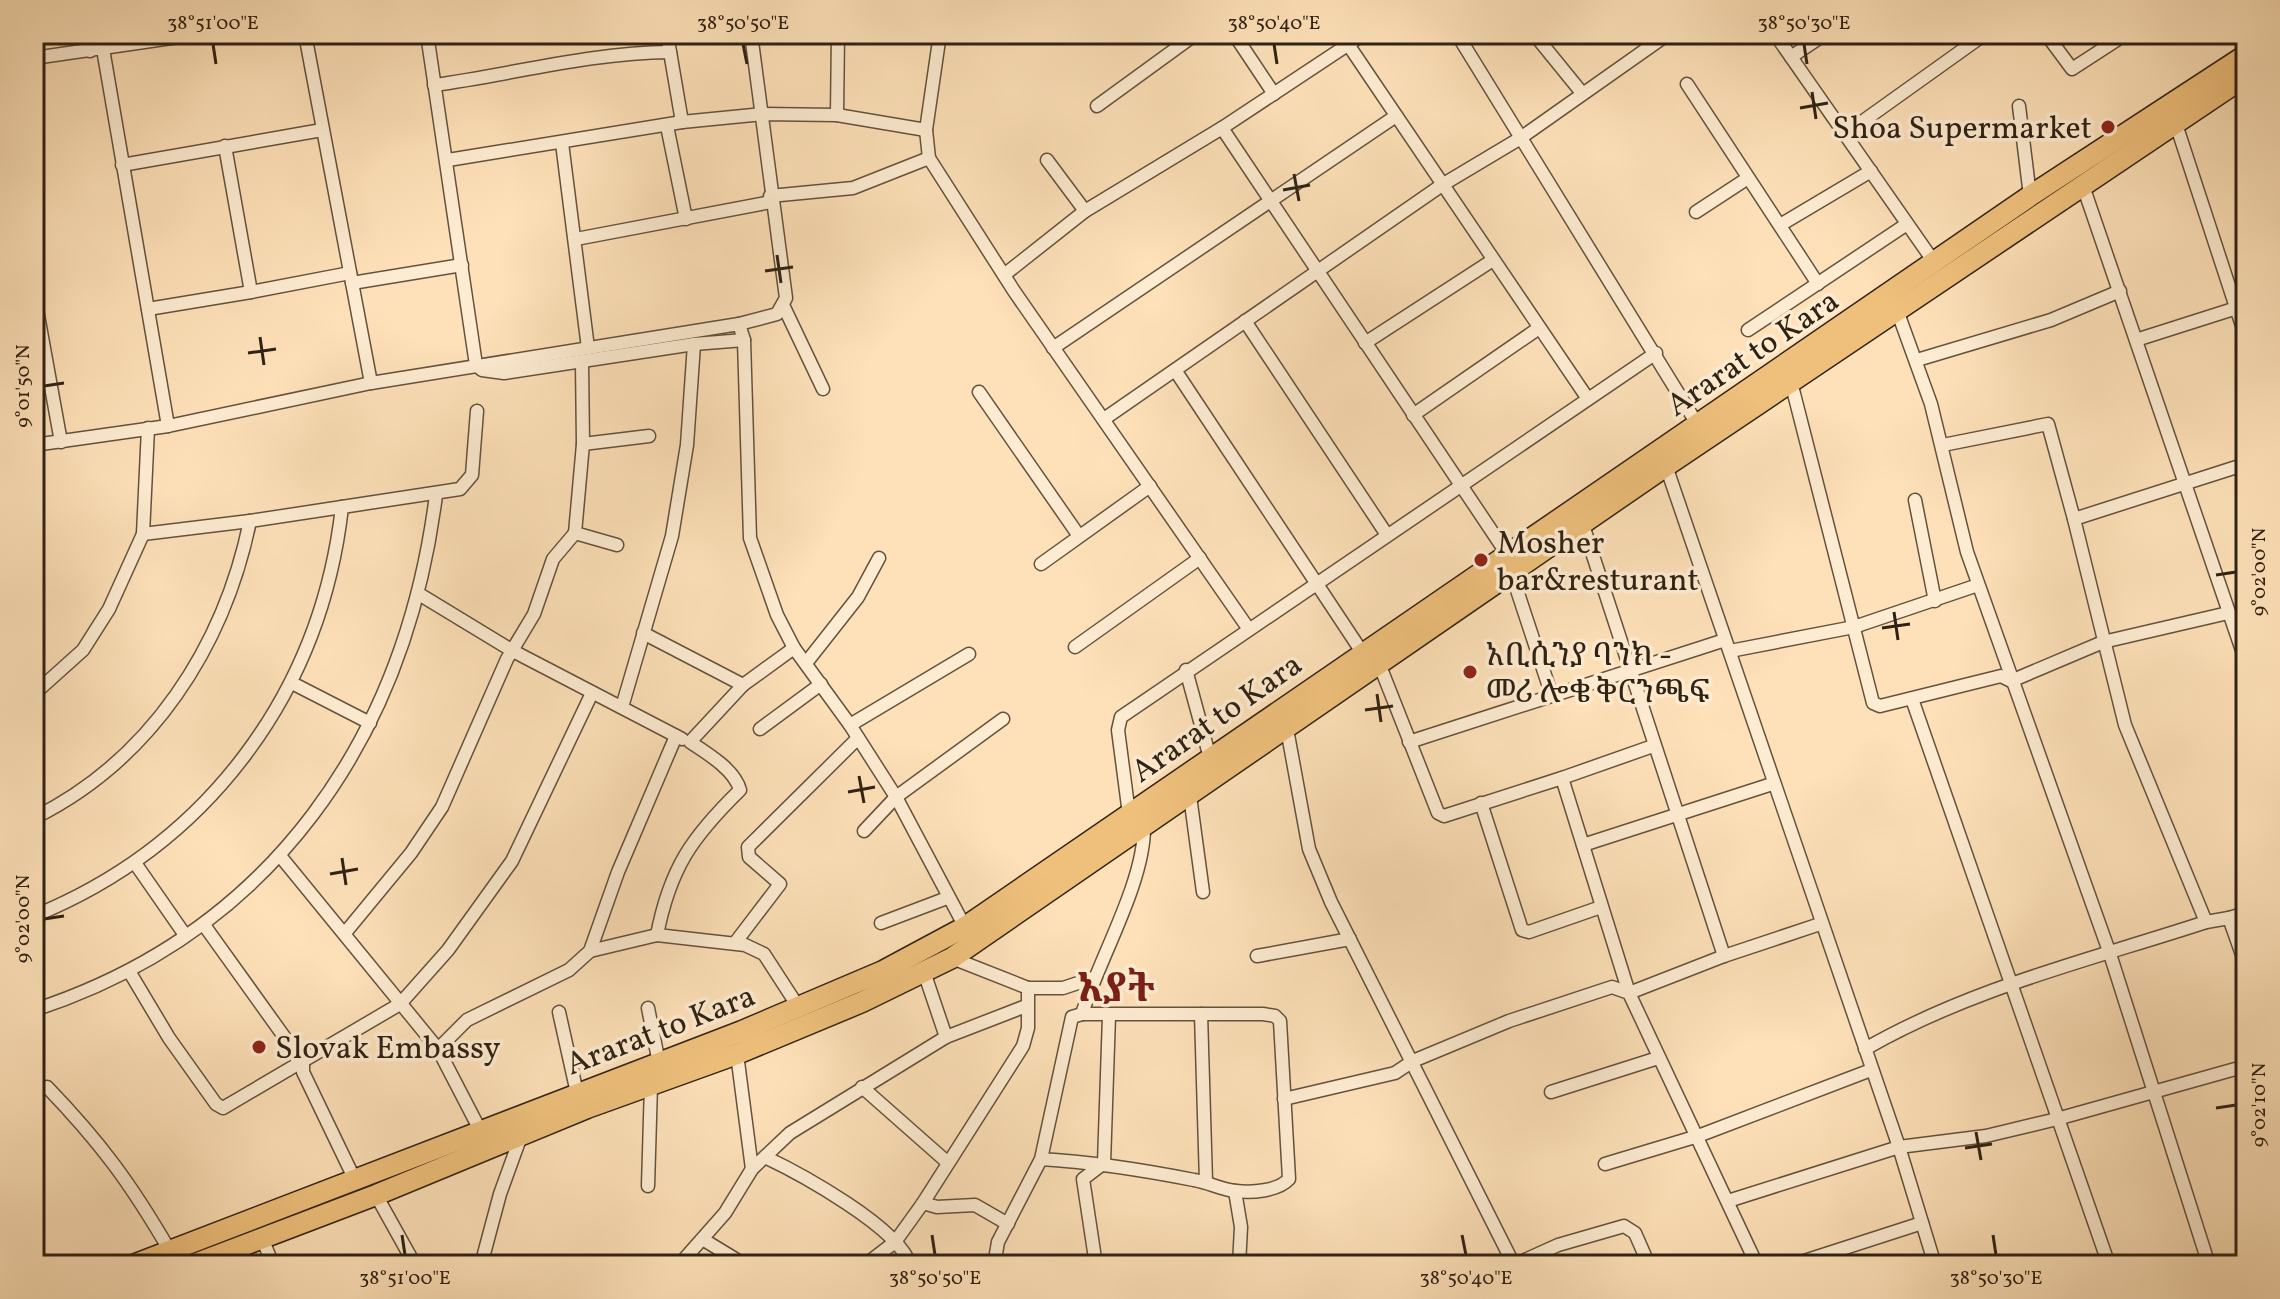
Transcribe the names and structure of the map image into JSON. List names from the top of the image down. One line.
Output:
{"streets":{"main road":["Ararat to Kara"]},"districts":["አያት"],"places":["Shoa Supermarket","Mosher bar&resturant","አቢሲንያ ባንክ - መሪ ሎቄ ቅርንጫፍ","Slovak Embassy"],"coordinates":["38°51'00\"E","38°50'50\"E","38°50'40\"E","38°50'30\"E","9°01'50\"N","9°02'00\"N","9°02'10\"N"]}
